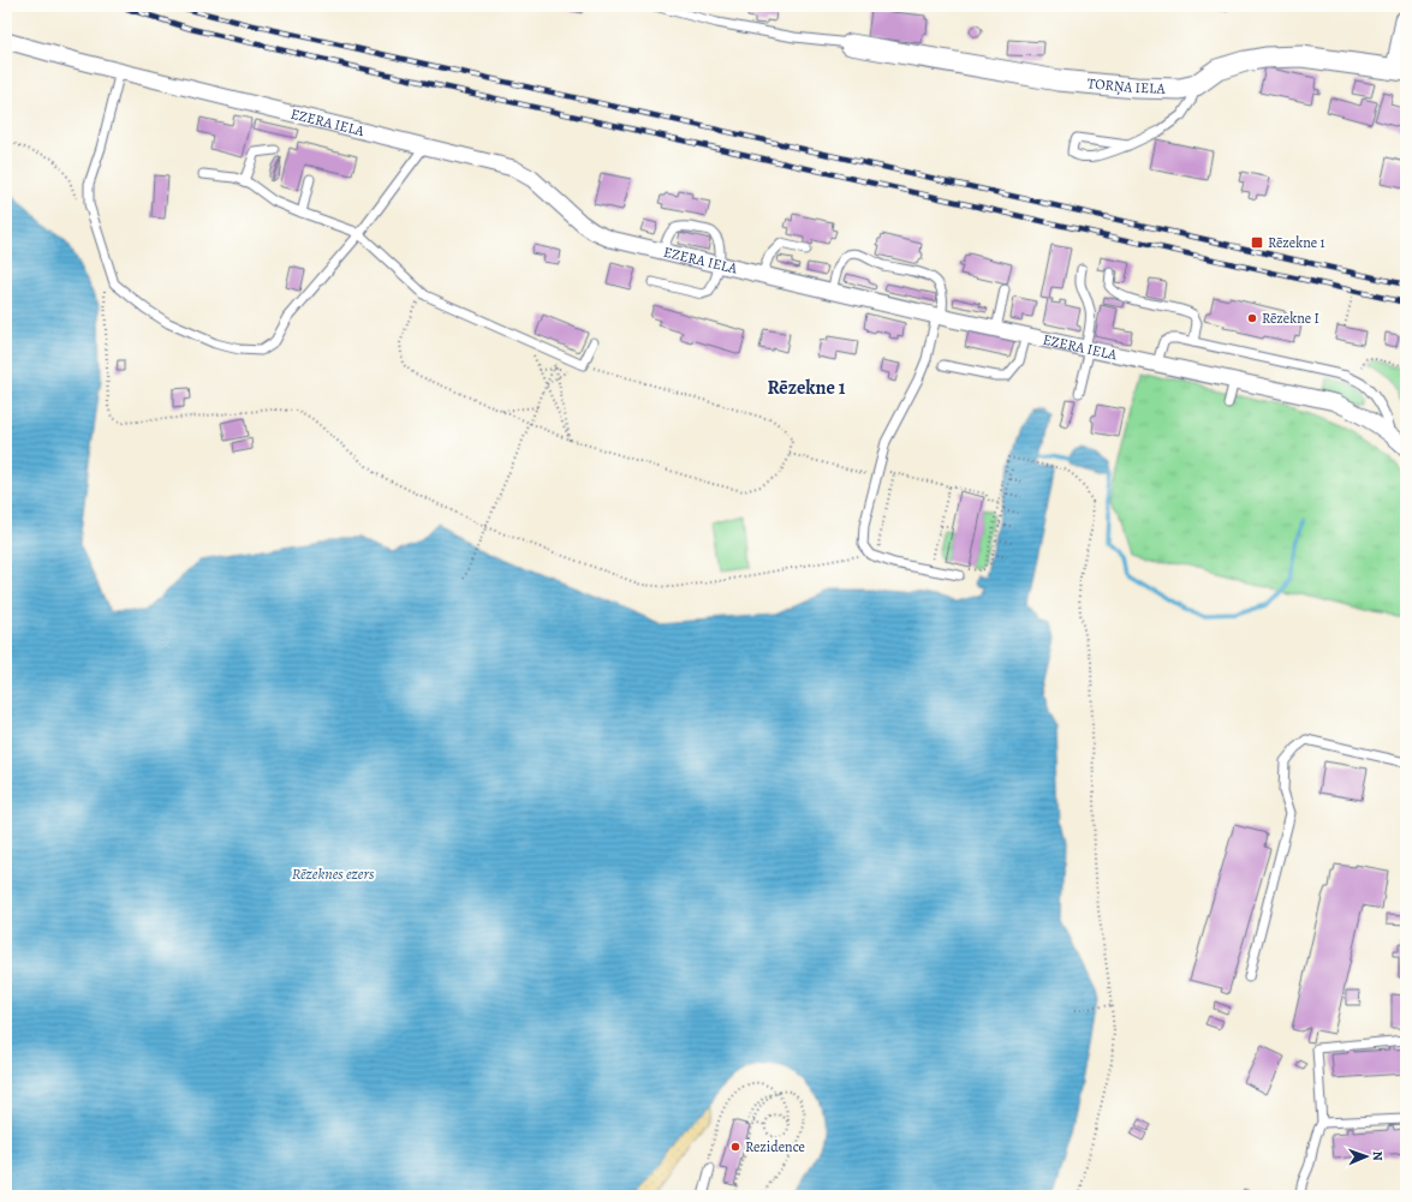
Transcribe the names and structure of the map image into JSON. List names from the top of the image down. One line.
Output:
{"streets":{"street":["TORŅA IELA","EZERA IELA"]},"districts":["Rēzekne 1"],"water":["Rēzeknes ezers"],"places":{"transit":["Rēzekne 1"],"other":["Rēzekne I","Rezidence"]},"north":"right"}
